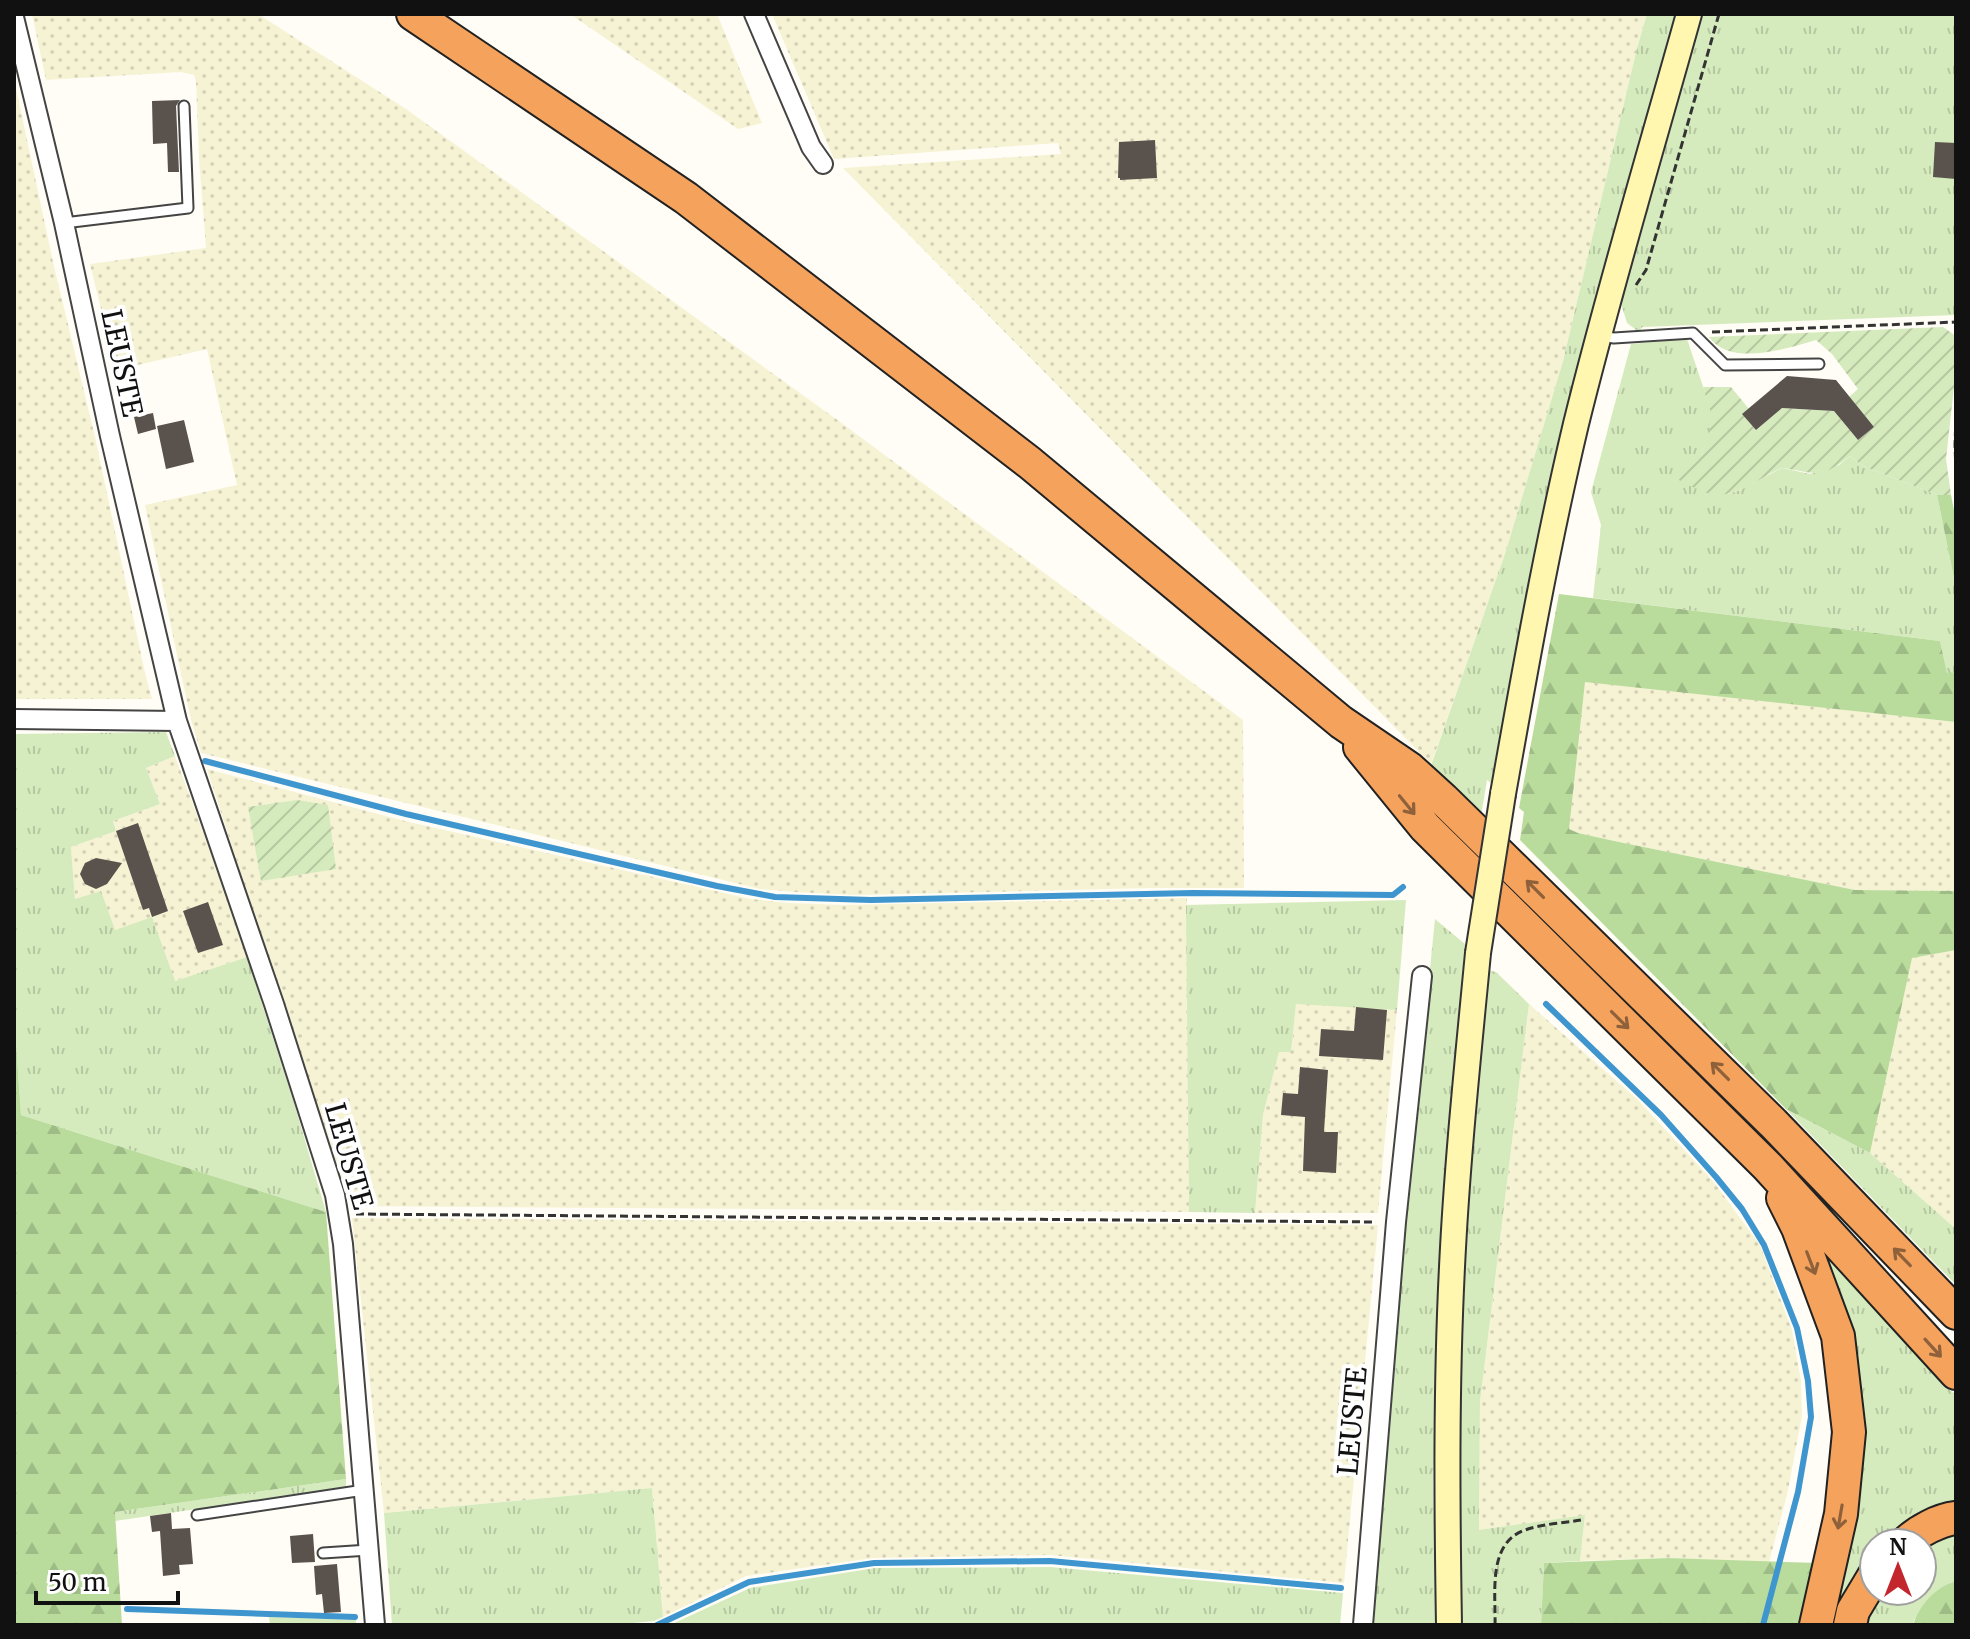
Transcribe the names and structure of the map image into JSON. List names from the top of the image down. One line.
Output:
{"streets":{"street":["LEUSTE"]},"scale_bar":"50 m","north":"top"}
